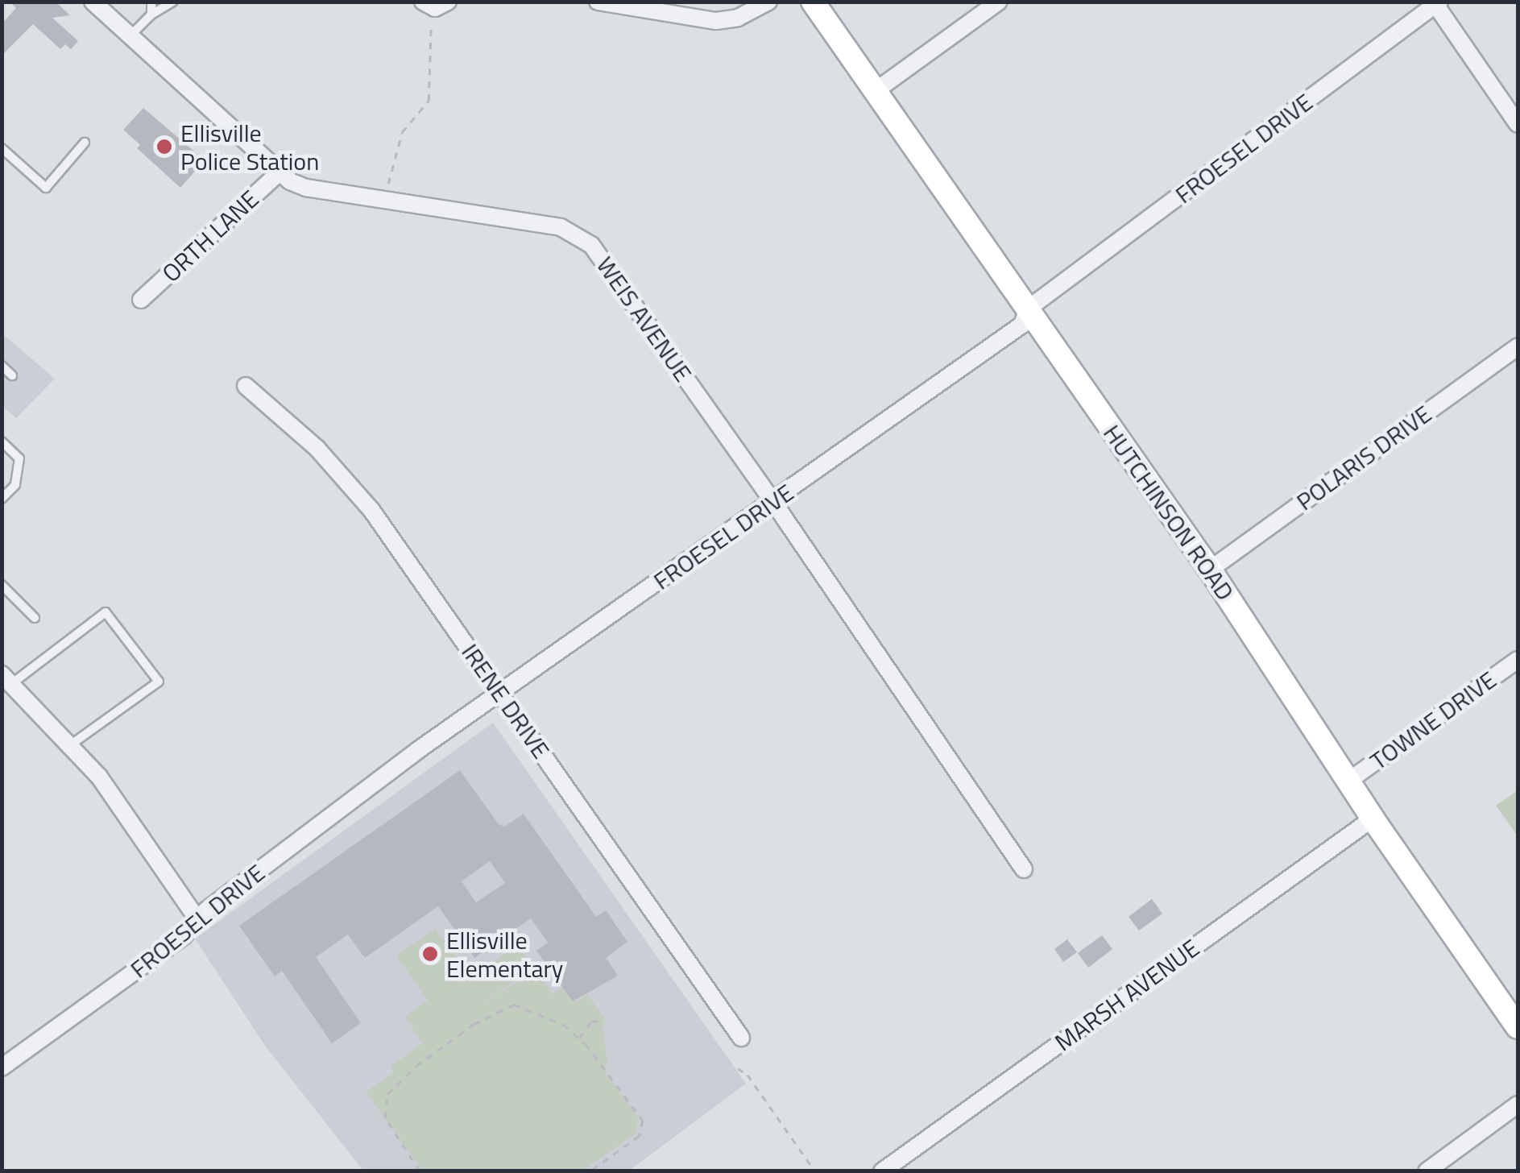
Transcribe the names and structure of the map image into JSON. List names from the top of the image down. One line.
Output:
{"streets":{"street":["FROESEL DRIVE","ORTH LANE","WEIS AVENUE","POLARIS DRIVE","HUTCHINSON ROAD","IRENE DRIVE","TOWNE DRIVE","MARSH AVENUE"]},"crossings":[["FROESEL DRIVE","WEIS AVENUE"],["FROESEL DRIVE","HUTCHINSON ROAD"],["FROESEL DRIVE","IRENE DRIVE"],["ORTH LANE","WEIS AVENUE"],["POLARIS DRIVE","HUTCHINSON ROAD"],["HUTCHINSON ROAD","TOWNE DRIVE"],["HUTCHINSON ROAD","MARSH AVENUE"]],"places":["Ellisville Police Station","Ellisville Elementary"]}
